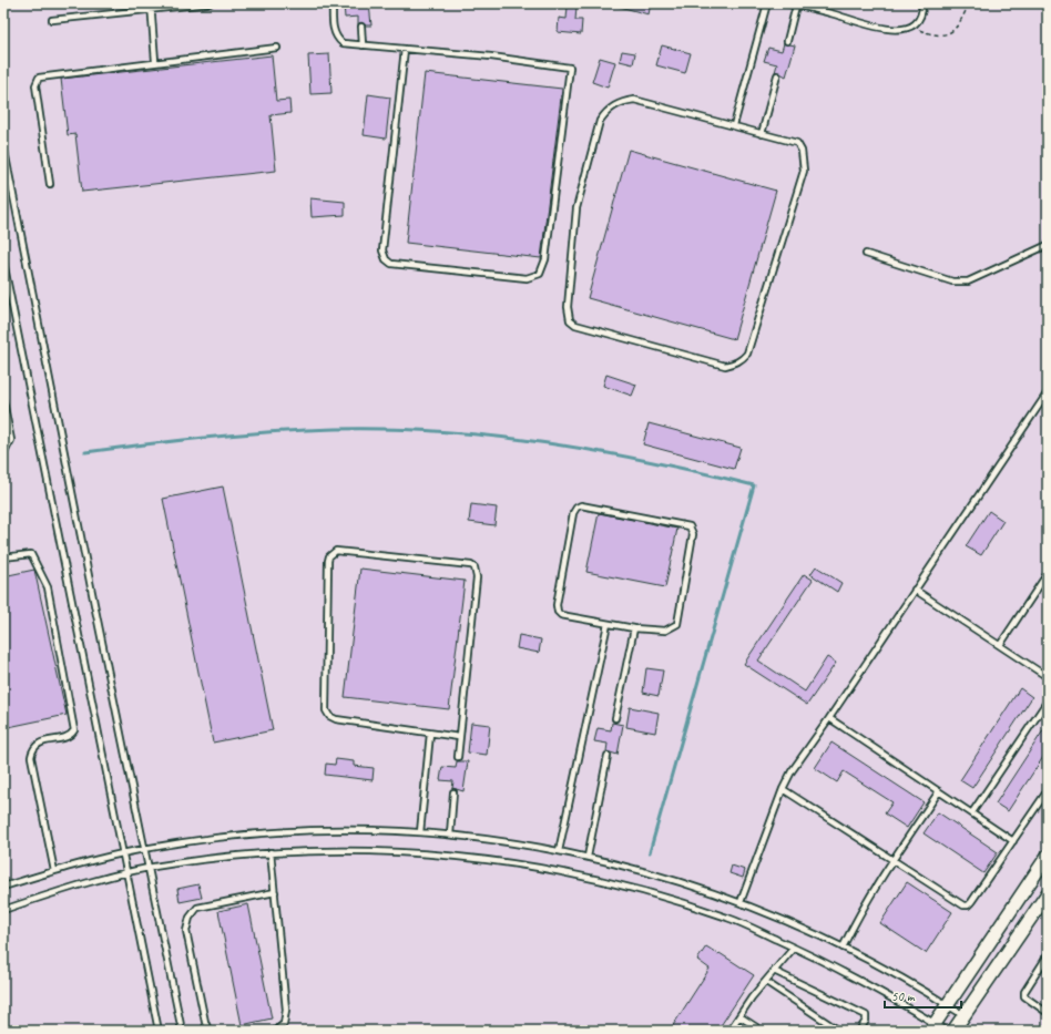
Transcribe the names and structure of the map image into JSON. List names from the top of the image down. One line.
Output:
{"scale_bar":"50 m"}
